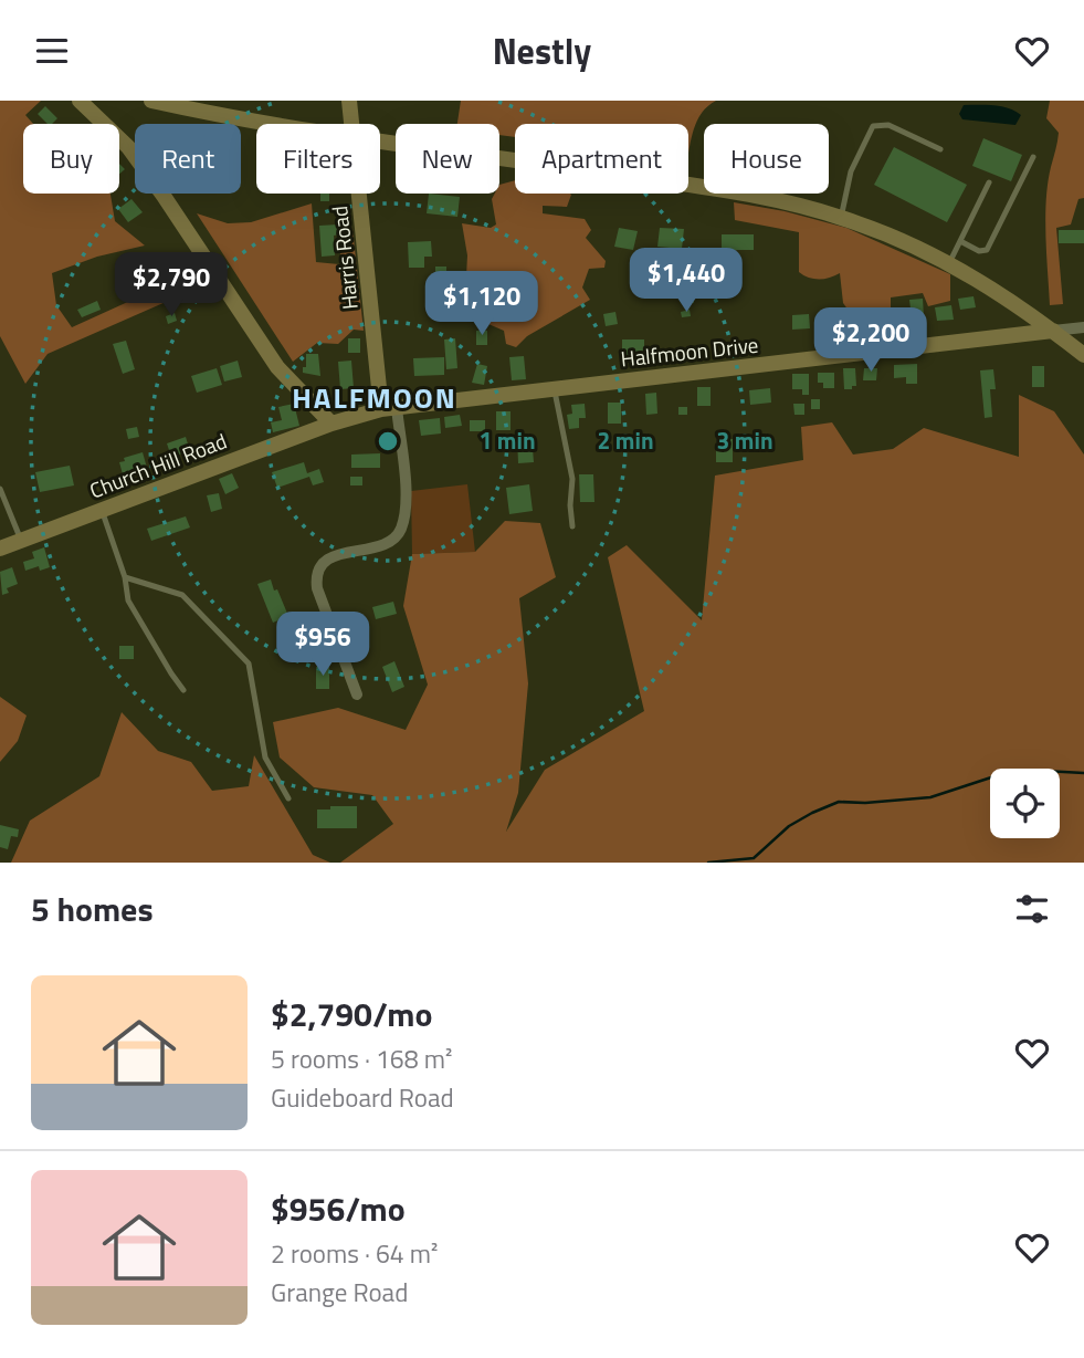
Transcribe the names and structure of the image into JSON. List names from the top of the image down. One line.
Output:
{"streets":{"street":["Harris Road","Halfmoon Drive","Church Hill Road"]},"crossings":[["Harris Road","Halfmoon Drive"],["Halfmoon Drive","Church Hill Road"]],"districts":["HALFMOON"],"page":{"header":"Nestly","chip":["Buy","Rent","Filters","New","Apartment","House"],"price":["$1,440","$2,790","$1,120","$2,200","$956"],"heading":"5 homes","list":[{"name":"$2,790/mo","note":"5 rooms · 168 m² · Guideboard Road"},{"name":"$956/mo","note":"2 rooms · 64 m² · Grange Road"}]},"rings":["1 min","2 min","3 min"]}
